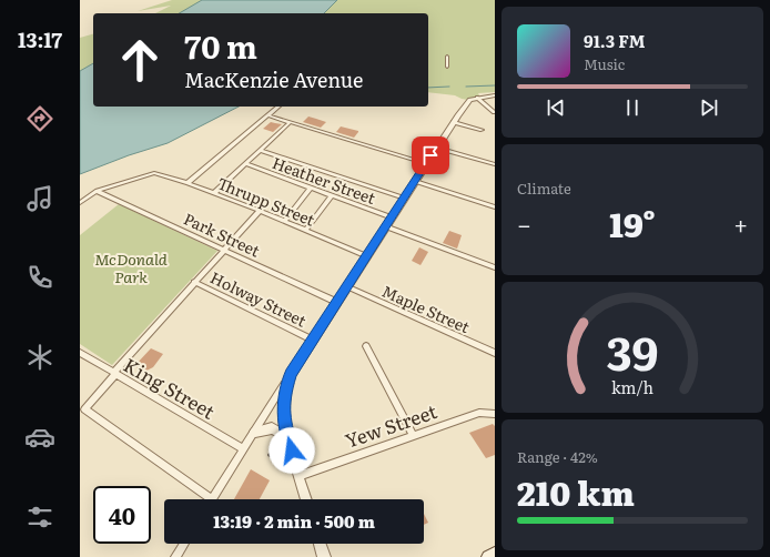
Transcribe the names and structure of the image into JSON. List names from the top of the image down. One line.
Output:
{"streets":{"street":["Heather Street","Thrupp Street","Park Street","Holway Street","Maple Street","King Street","Yew Street"]},"crossings":[["Thrupp Street","Park Street"]],"parks":["McDonald Park"],"page":{"tabs":"13:17","turn":["70 m","MacKenzie Avenue"],"song":["91.3 FM","Music"],"tile":["Climate",["Range · 42%","210 km"]],"heat":["−","19°","+"],"limit":"40","trip":"13:19 · 2 min · 500 m","gauge":["39","km/h"]}}
